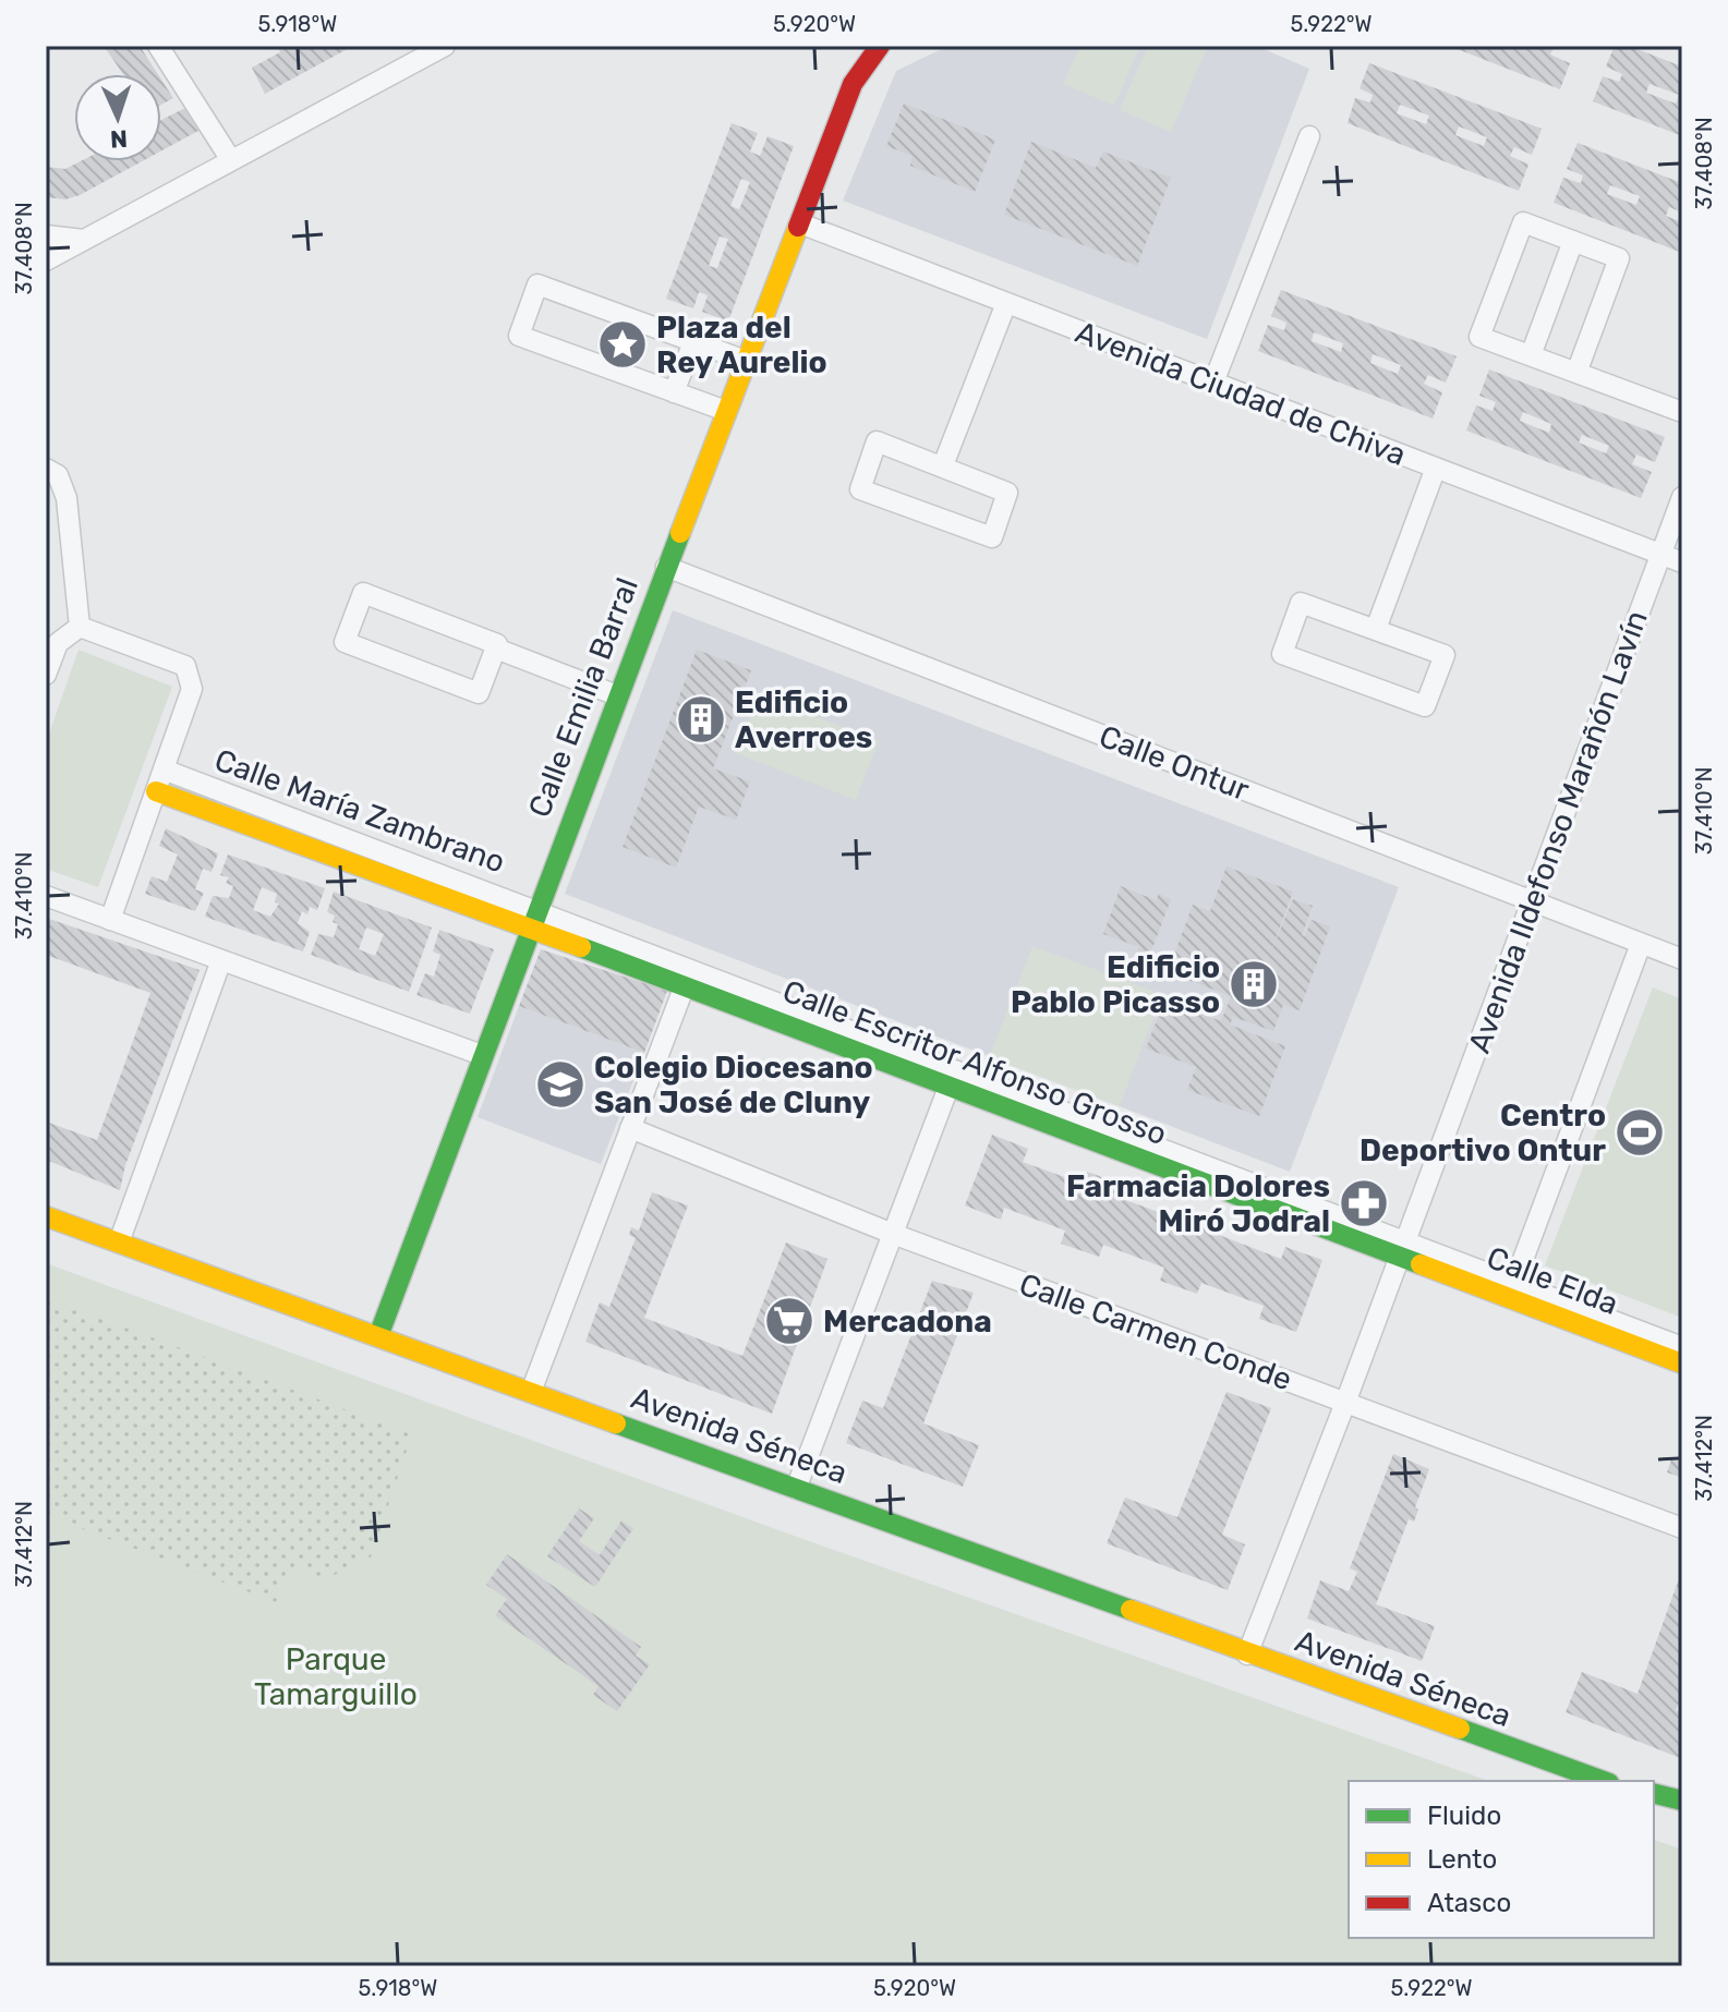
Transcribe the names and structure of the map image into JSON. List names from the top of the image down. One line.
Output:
{"streets":{"street":["Avenida Ciudad de Chiva","Calle Emilia Barral","Calle Ontur","Calle María Zambrano","Avenida Ildefonso Marañón Lavín","Calle Escritor Alfonso Grosso","Calle Elda","Calle Carmen Conde","Avenida Séneca"]},"crossings":[["Avenida Ciudad de Chiva","Calle Emilia Barral"],["Avenida Ciudad de Chiva","Avenida Ildefonso Marañón Lavín"],["Calle Emilia Barral","Calle Ontur"],["Calle Emilia Barral","Calle María Zambrano"],["Calle Emilia Barral","Calle Escritor Alfonso Grosso"],["Calle Emilia Barral","Avenida Séneca"],["Calle Ontur","Avenida Ildefonso Marañón Lavín"],["Calle María Zambrano","Calle Escritor Alfonso Grosso"],["Avenida Ildefonso Marañón Lavín","Calle Escritor Alfonso Grosso"],["Avenida Ildefonso Marañón Lavín","Calle Elda"],["Avenida Ildefonso Marañón Lavín","Calle Carmen Conde"],["Avenida Ildefonso Marañón Lavín","Avenida Séneca"],["Calle Escritor Alfonso Grosso","Calle Elda"]],"parks":["Parque Tamarguillo"],"places":{"place":["Plaza del Rey Aurelio"],"building":["Edificio Averroes","Edificio Pablo Picasso"],"school or university":["Colegio Diocesano San José de Cluny"],"sports":["Centro Deportivo Ontur"],"pharmacy":["Farmacia Dolores Miró Jodral"],"supermarket":["Mercadona"]},"legend":["Fluido","Lento","Atasco"],"north":"bottom","coordinates":["5.918°W","5.920°W","5.922°W","37.408°N","37.410°N","37.412°N"]}
